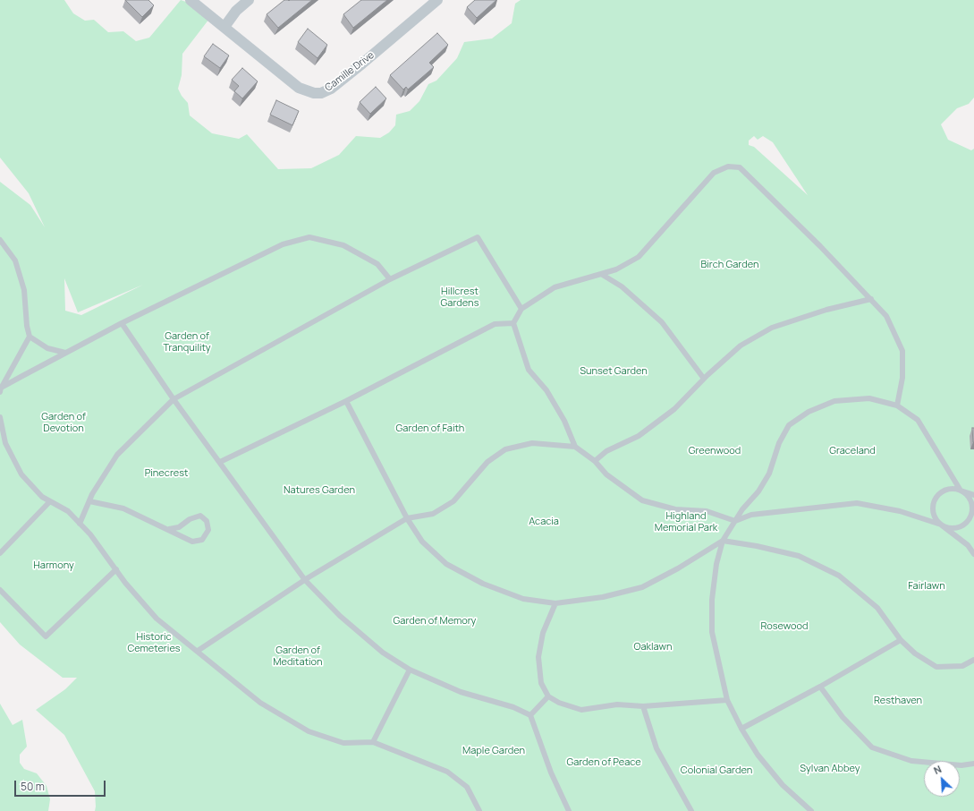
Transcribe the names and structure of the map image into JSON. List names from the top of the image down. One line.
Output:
{"streets":{"street":["Camille Drive"]},"parks":["Birch Garden","Hillcrest Gardens","Garden of Tranquility","Sunset Garden","Garden of Devotion","Garden of Faith","Greenwood","Graceland","Pinecrest","Natures Garden","Highland Memorial Park","Acacia","Harmony","Fairlawn","Garden of Memory","Rosewood","Historic Cemeteries","Oaklawn","Garden of Meditation","Resthaven","Maple Garden","Garden of Peace","Sylvan Abbey","Colonial Garden"],"scale_bar":"50 m","north":"top left"}
